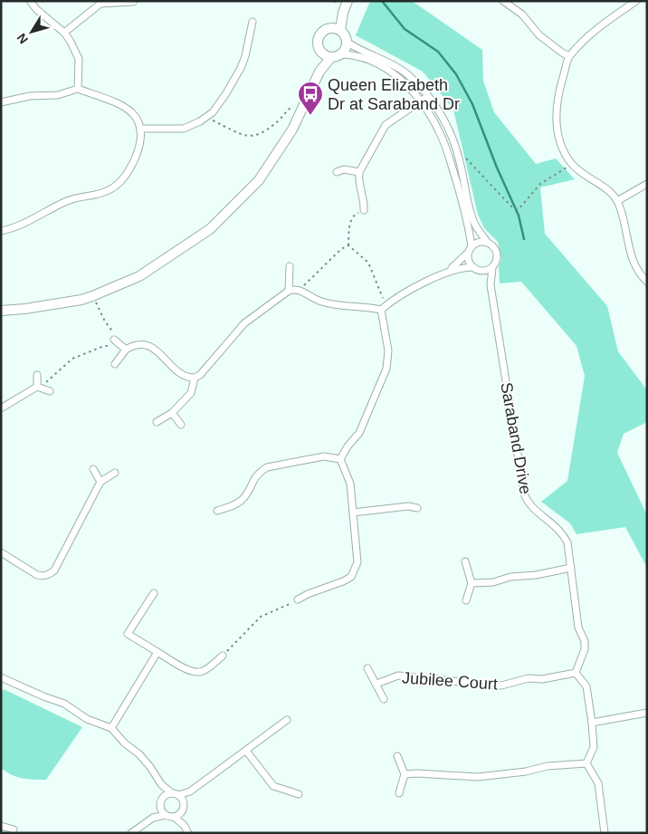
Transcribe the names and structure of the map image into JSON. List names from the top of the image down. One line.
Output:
{"streets":{"street":["Saraband Drive","Jubilee Court"]},"crossings":[["Saraband Drive","Jubilee Court"]],"places":{"bus stop":["Queen Elizabeth Dr at Saraband Dr"]},"north":"bottom left"}
